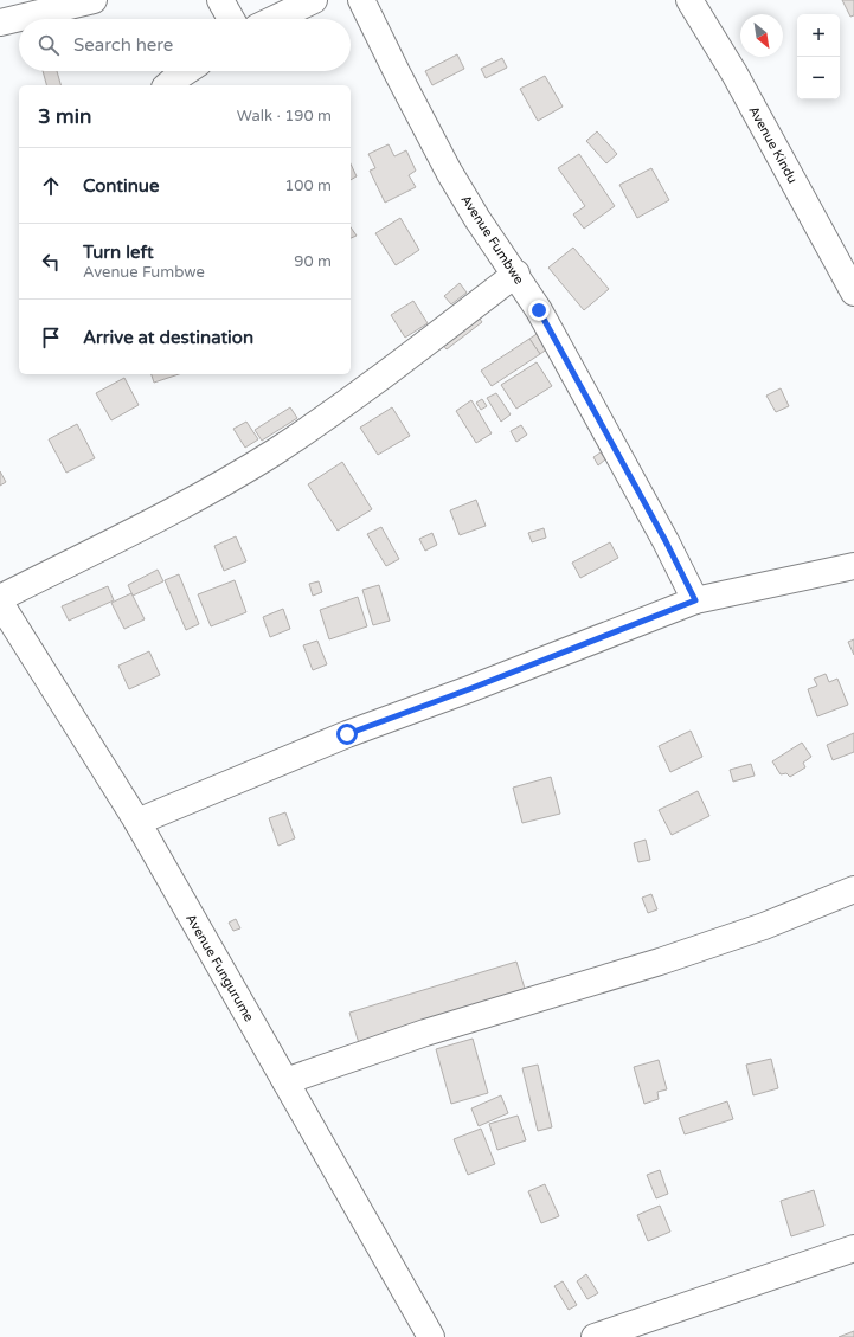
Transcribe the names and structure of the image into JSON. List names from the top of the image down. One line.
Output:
{"streets":{"street":["Avenue Kindu","Avenue Fumbwe","Avenue Fungurume"]},"north":"bottom right","page":{"map_buttons":["+","−"],"search":"Search here","heading":["3 min","Walk · 190 m"],"list":[["Continue","100 m"],["Turn left","Avenue Fumbwe","90 m"],"Arrive at destination"]}}
